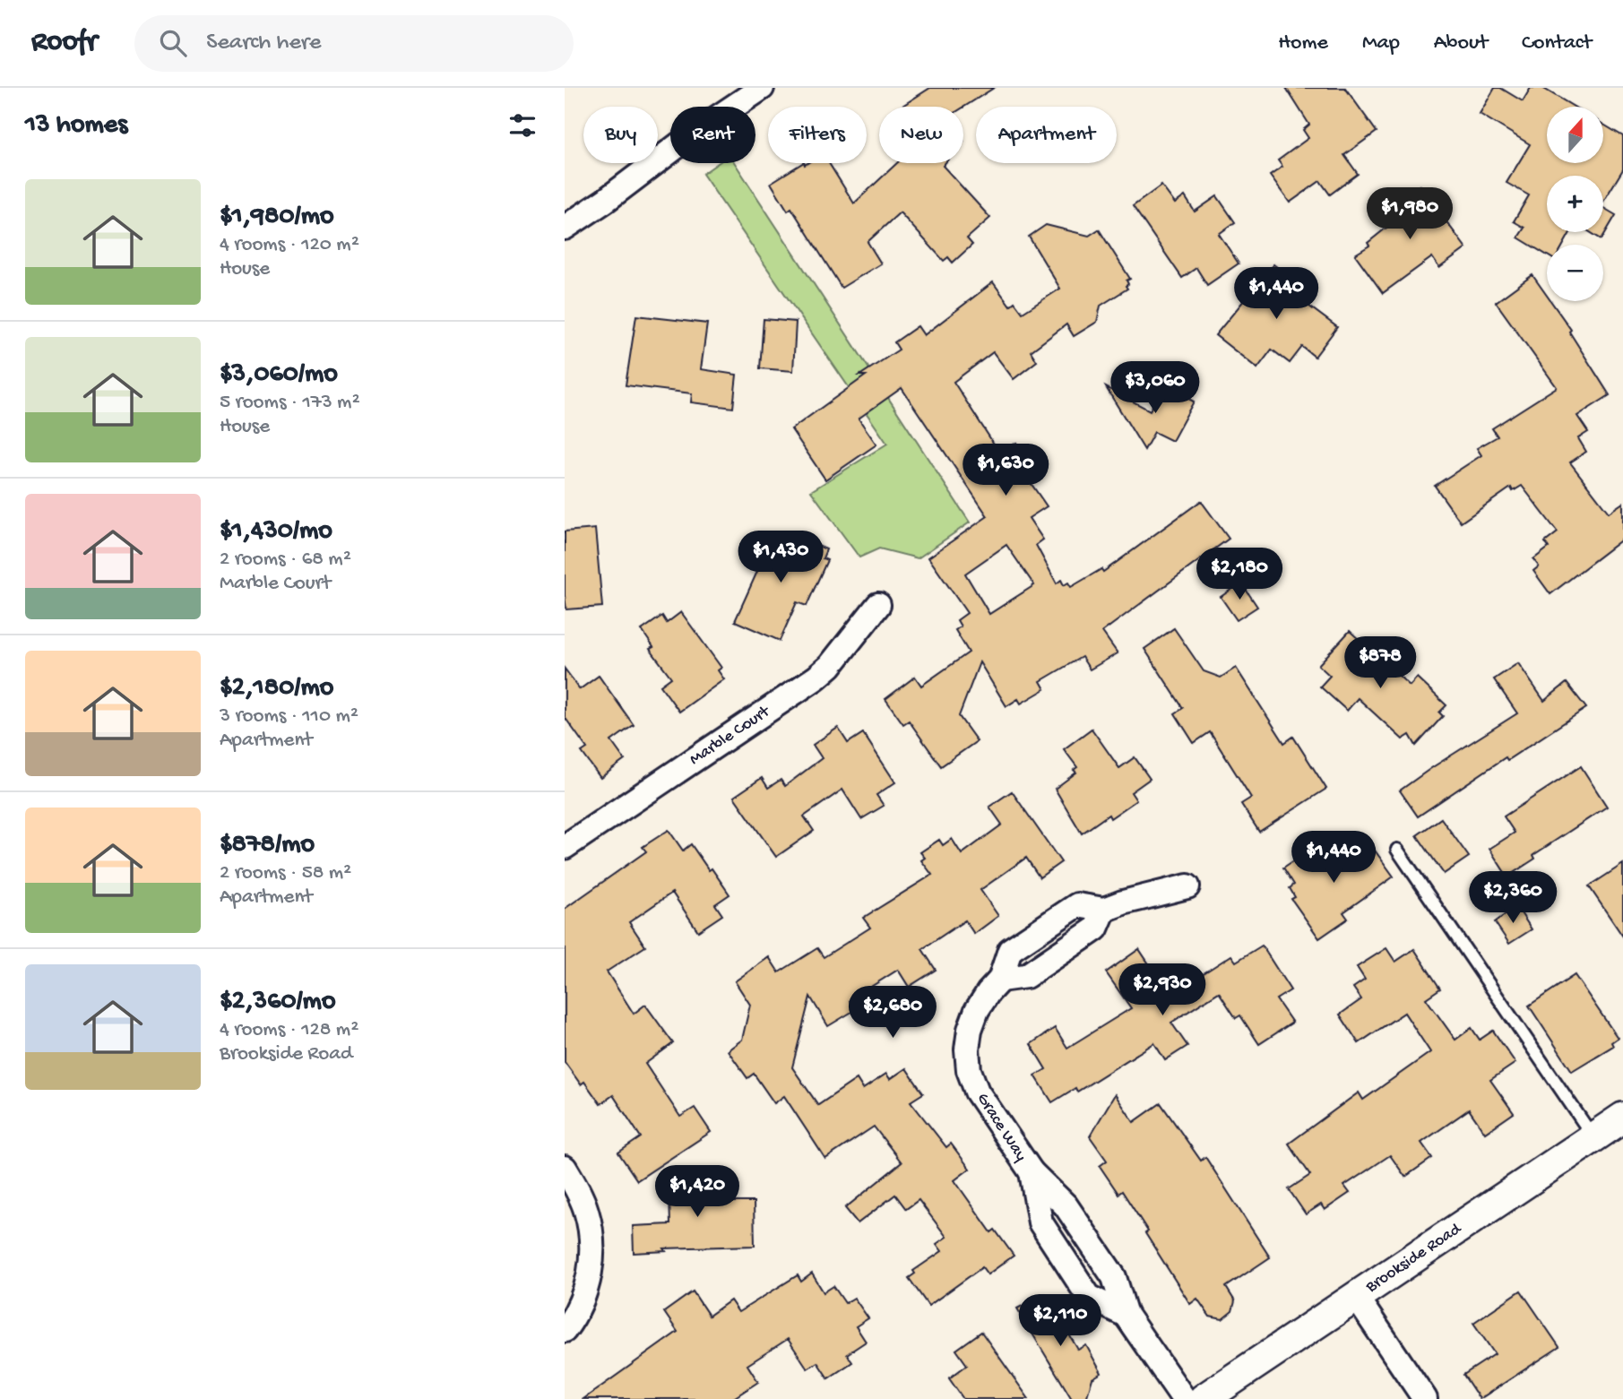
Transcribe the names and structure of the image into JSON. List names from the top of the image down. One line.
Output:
{"streets":{"street":["Marble Court","Grace Way","Brookside Road"]},"north":"top","page":{"header":"Roofr","search":"Search here","nav":["Home","Map","About","Contact"],"heading":"13 homes","map_buttons":["+","−"],"chip":["Buy","Rent","Filters","New","Apartment"],"list":[{"name":"$1,980/mo","note":"4 rooms · 120 m² · House"},{"name":"$3,060/mo","note":"5 rooms · 173 m² · House"},{"name":"$1,430/mo","note":"2 rooms · 68 m² · Marble Court"},{"name":"$2,180/mo","note":"3 rooms · 110 m² · Apartment"},{"name":"$878/mo","note":"2 rooms · 58 m² · Apartment"},{"name":"$2,360/mo","note":"4 rooms · 128 m² · Brookside Road"}],"price":["$1,980","$1,440","$3,060","$1,630","$1,430","$2,180","$878","$1,440","$2,360","$2,930","$2,680","$1,420","$2,110"]}}
